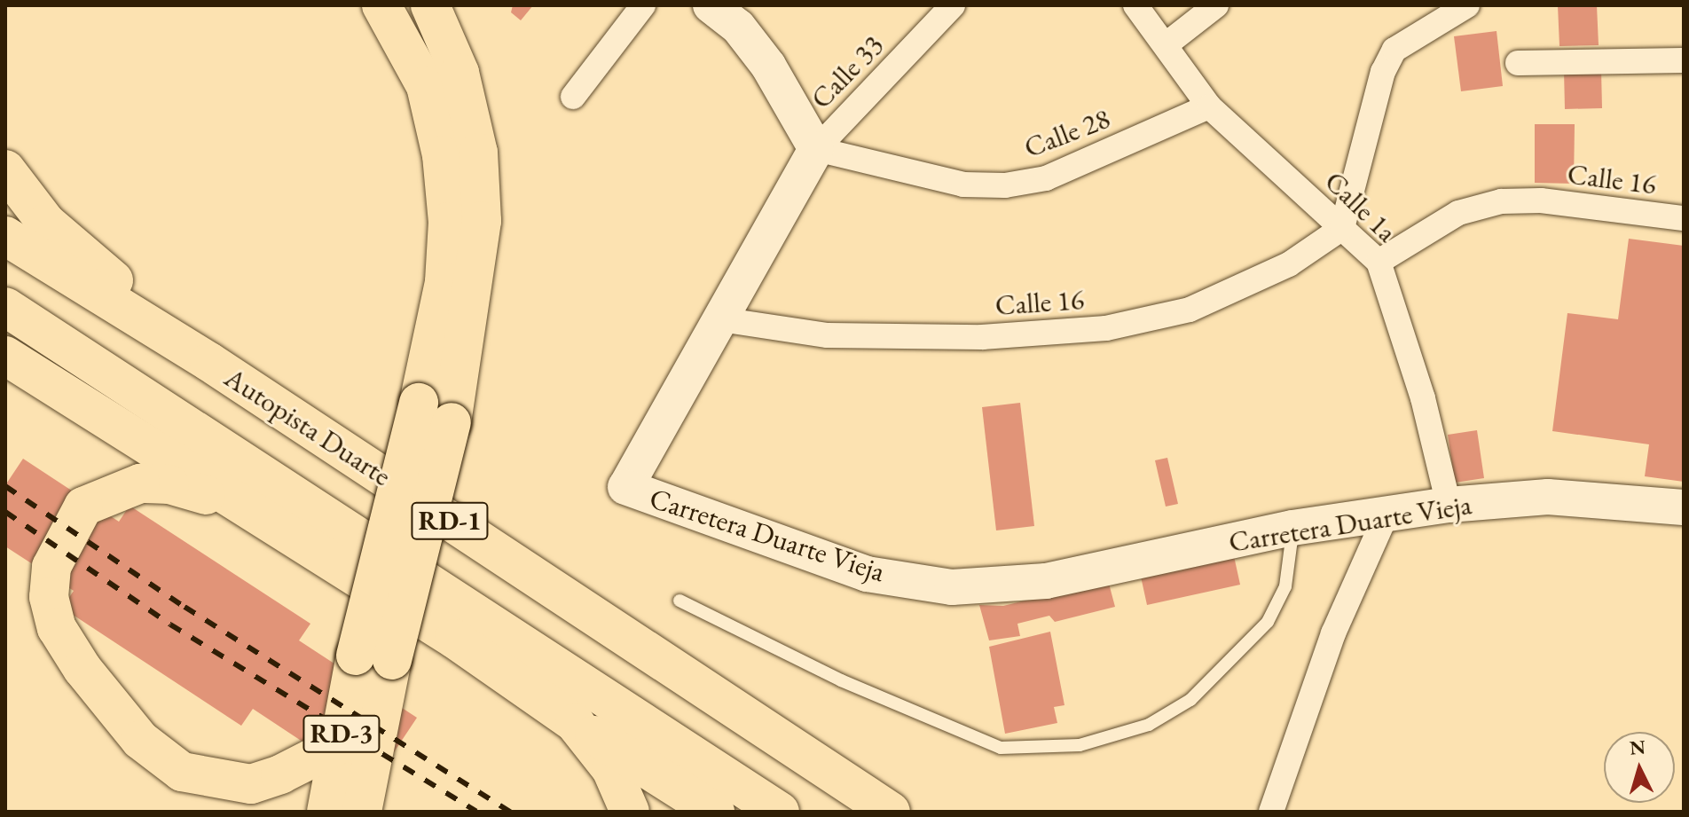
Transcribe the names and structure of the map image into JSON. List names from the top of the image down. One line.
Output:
{"streets":{"main road":["Autopista Duarte","RD-1","Carretera Duarte Vieja","RD-3"],"street":["Calle 33","Calle 28","Calle 16","Calle 1a"]},"crossings":[["Calle 33","Calle 28"],["Calle 33","Carretera Duarte Vieja"],["Calle 28","Calle 1a"],["Calle 28","Carretera Duarte Vieja"],["Calle 16","Calle 1a"],["Calle 16","Carretera Duarte Vieja"],["Calle 1a","Carretera Duarte Vieja"]],"north":"top"}
